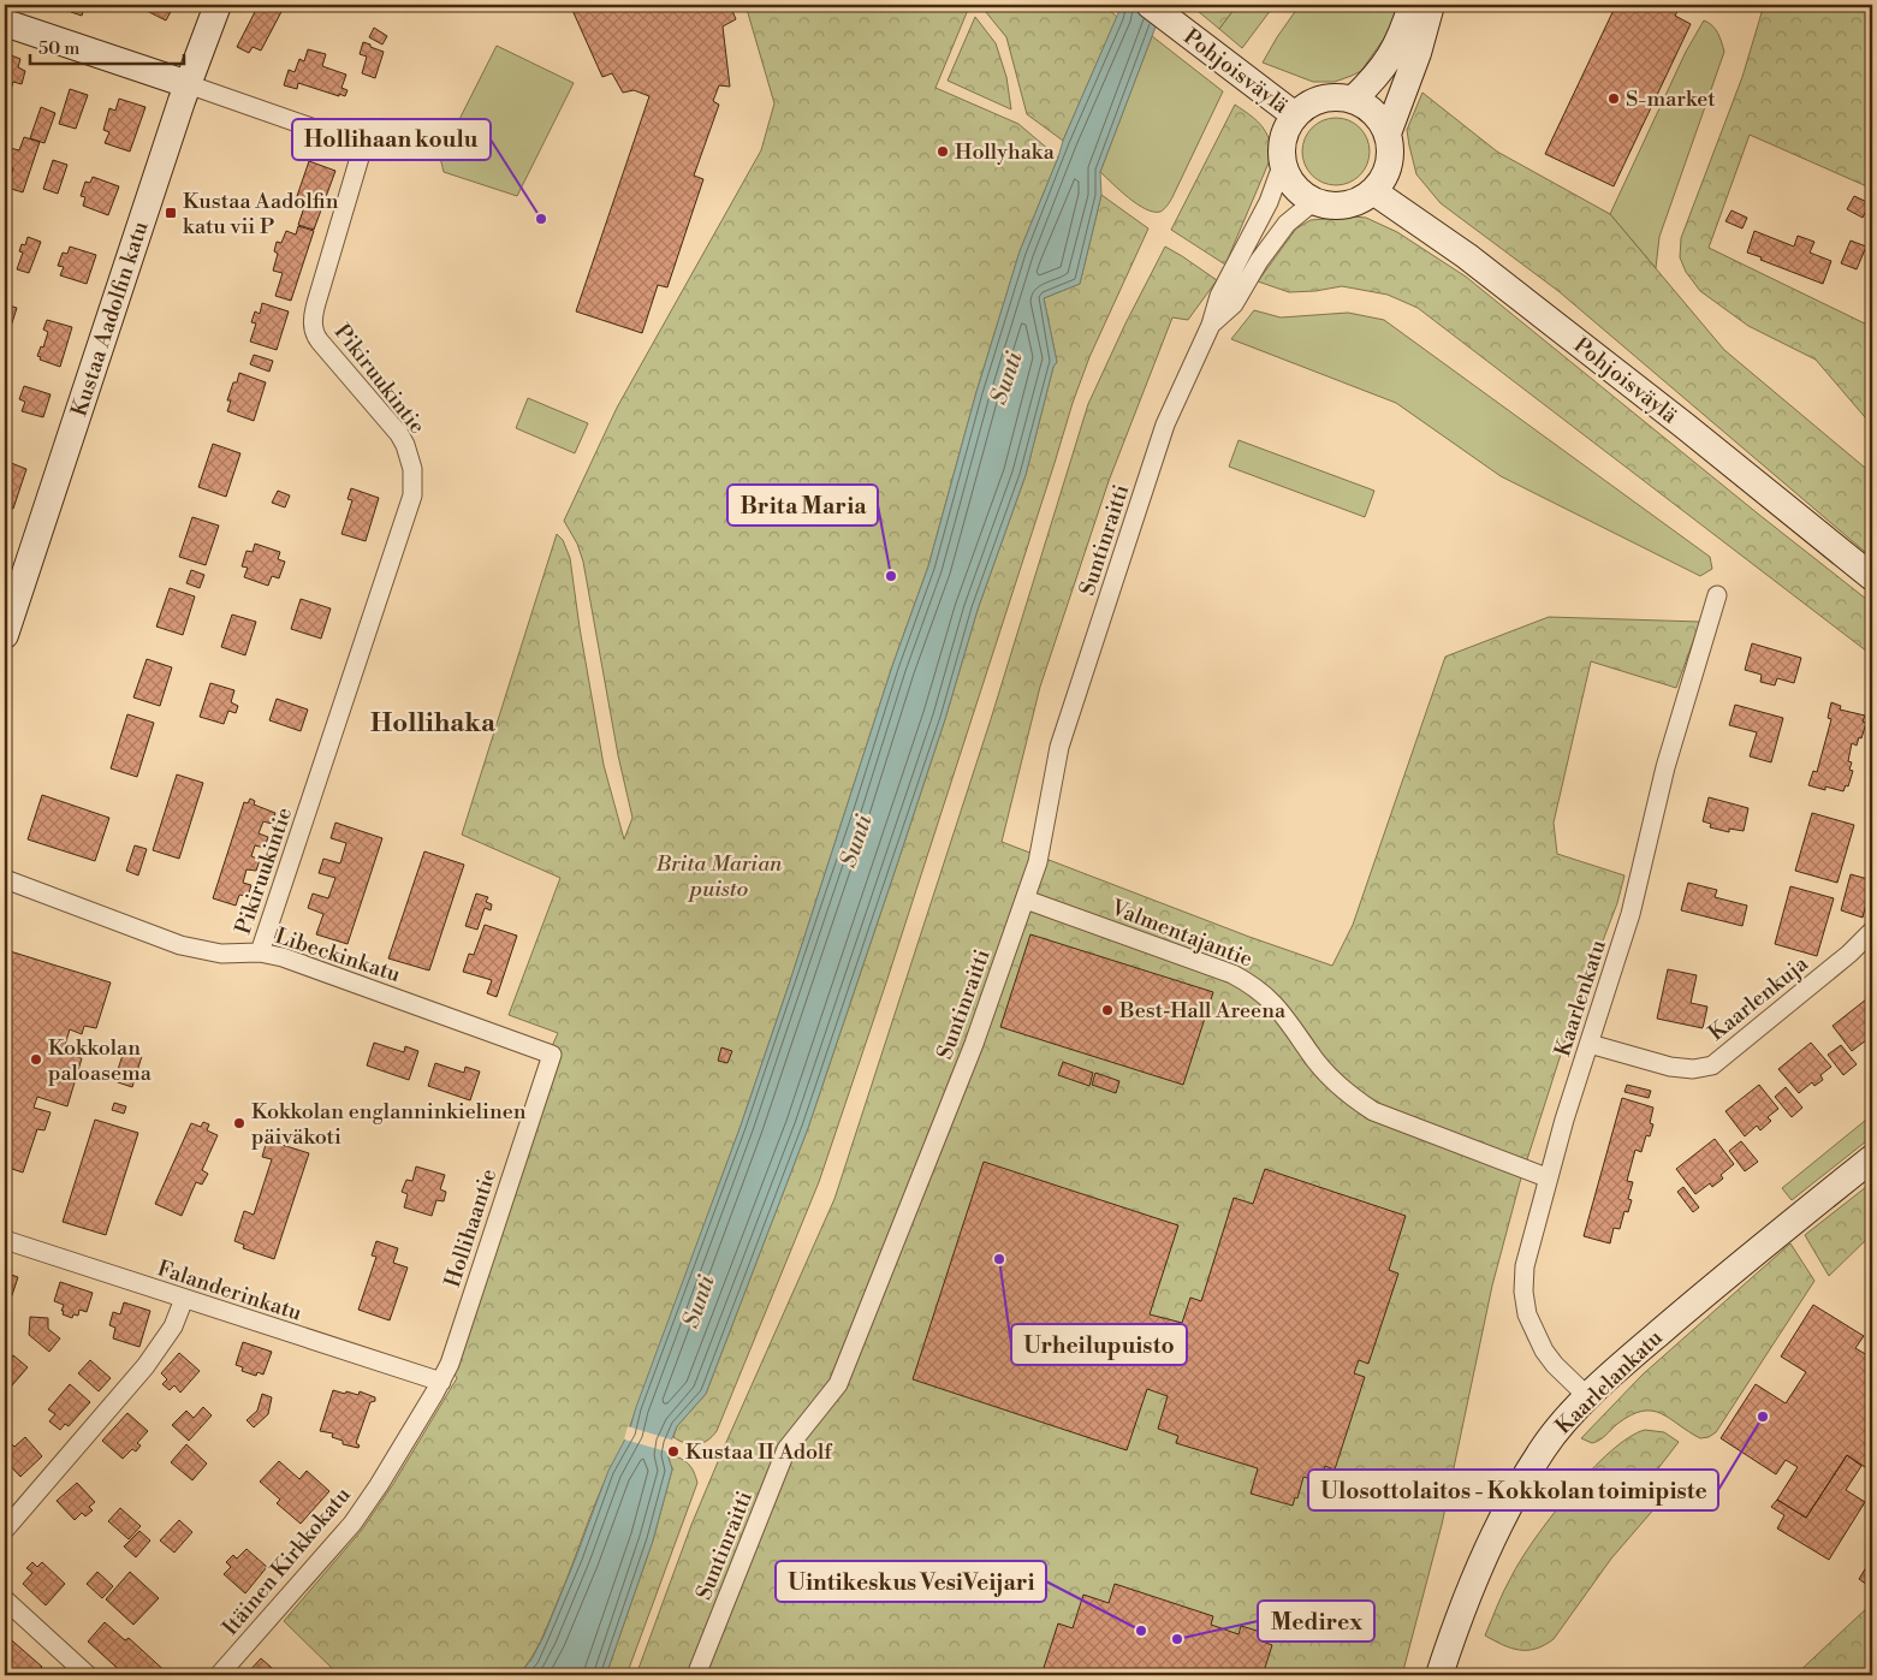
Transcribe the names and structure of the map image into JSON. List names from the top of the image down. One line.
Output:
{"streets":{"main road":["Pohjoisväylä","Kustaa Aadolfin katu","Kaarlelankatu"],"street":["Pikiruukintie","Suntinraitti","Valmentajantie","Libeckinkatu","Kaarlenkatu","Kaarlenkuja","Hollihaantie","Falanderinkatu","Itäinen Kirkkokatu"]},"crossings":[["Pohjoisväylä","Suntinraitti"],["Kustaa Aadolfin katu","Pikiruukintie"],["Pikiruukintie","Libeckinkatu"],["Suntinraitti","Valmentajantie"],["Valmentajantie","Kaarlenkatu"],["Libeckinkatu","Hollihaantie"],["Kaarlenkatu","Kaarlenkuja"],["Kaarlenkatu","Kaarlelankatu"],["Hollihaantie","Falanderinkatu"],["Hollihaantie","Itäinen Kirkkokatu"],["Falanderinkatu","Itäinen Kirkkokatu"]],"districts":["Hollihaka"],"water":["Sunti"],"parks":["Brita Marian puisto"],"places":{"other":["S-market","Hollyhaka","Hollihaan koulu","Brita Maria","Best‑Hall Areena","Kokkolan paloasema","Kokkolan englanninkielinen päiväkoti","Urheilupuisto","Ulosottolaitos - Kokkolan toimipiste","Kustaa II Adolf","Uintikeskus VesiVeijari","Medirex"],"transit":["Kustaa Aadolfin katu vii P"]},"scale_bar":"50 m"}
